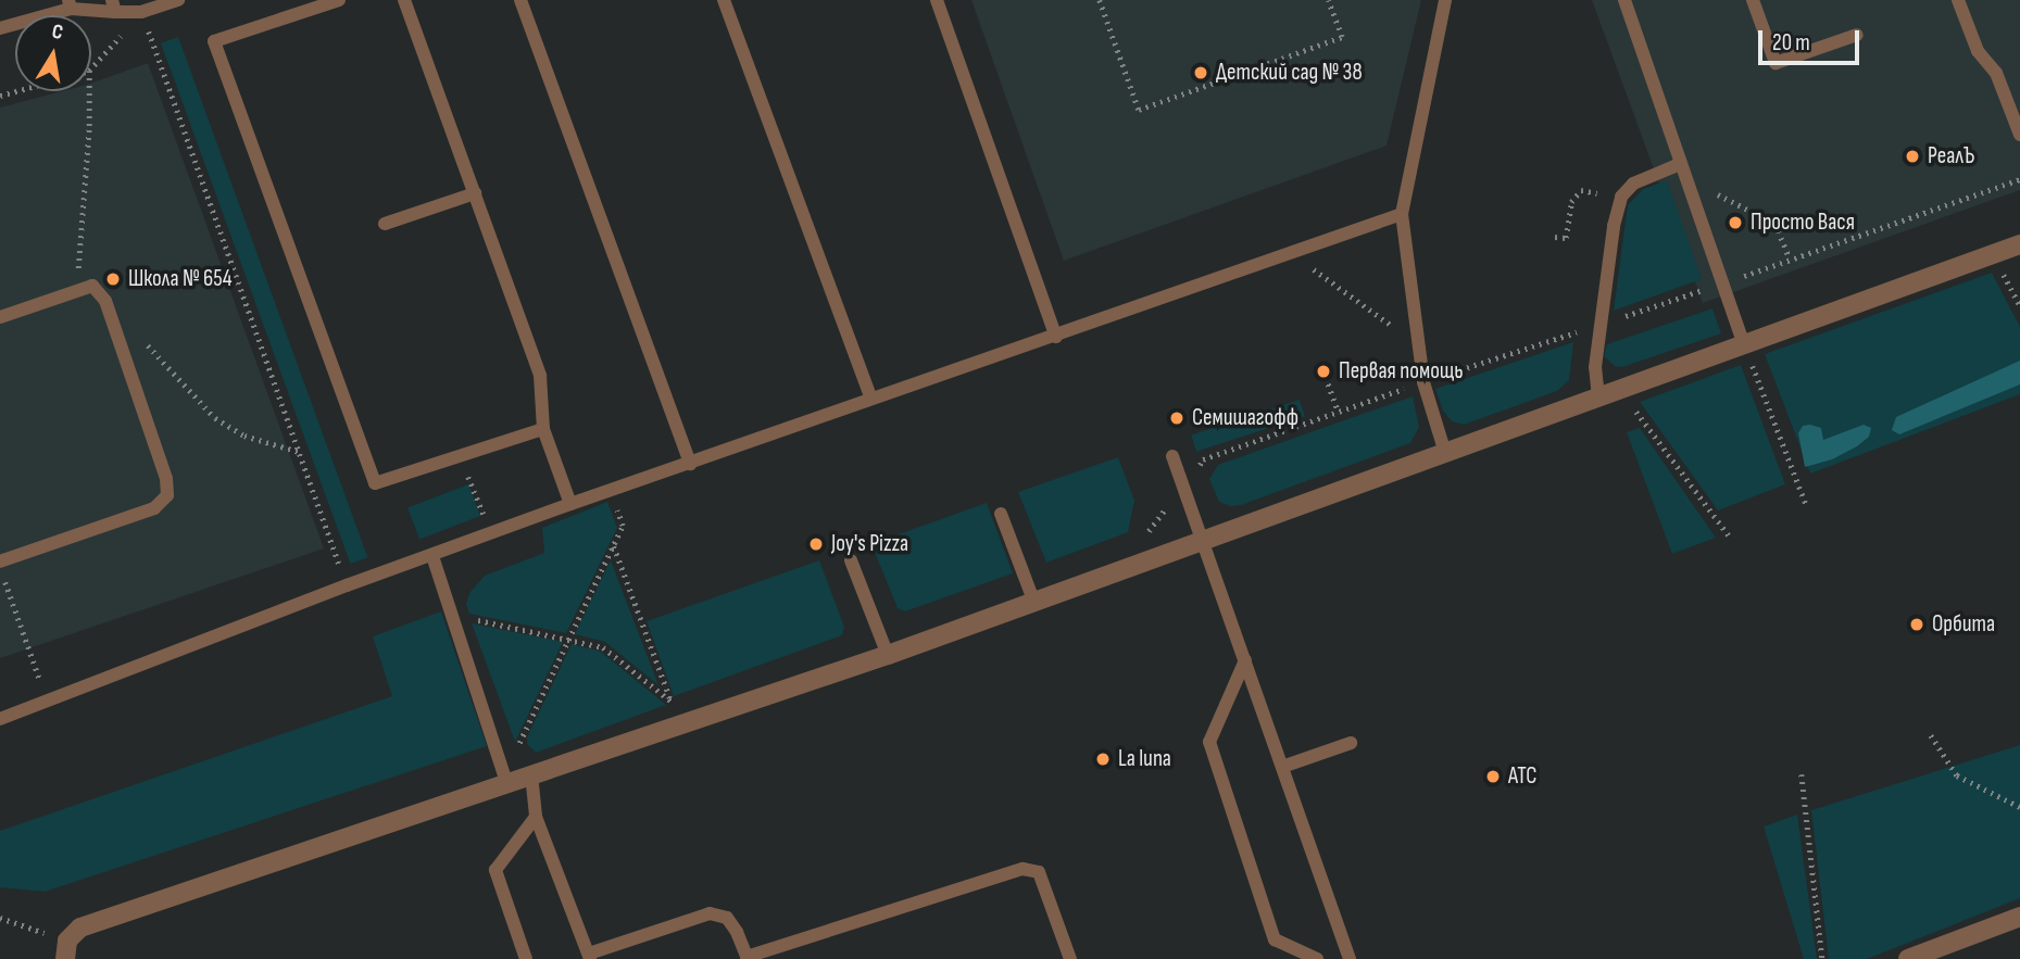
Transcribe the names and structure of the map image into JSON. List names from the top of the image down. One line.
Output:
{"places":["Детский сад № 38","РеалЪ","Просто Вася","Школа № 654","Первая помощь","Семишагофф","Joy's Pizza","Орбита","La luna","АТС"],"scale_bar":"20 m","north":"top"}
